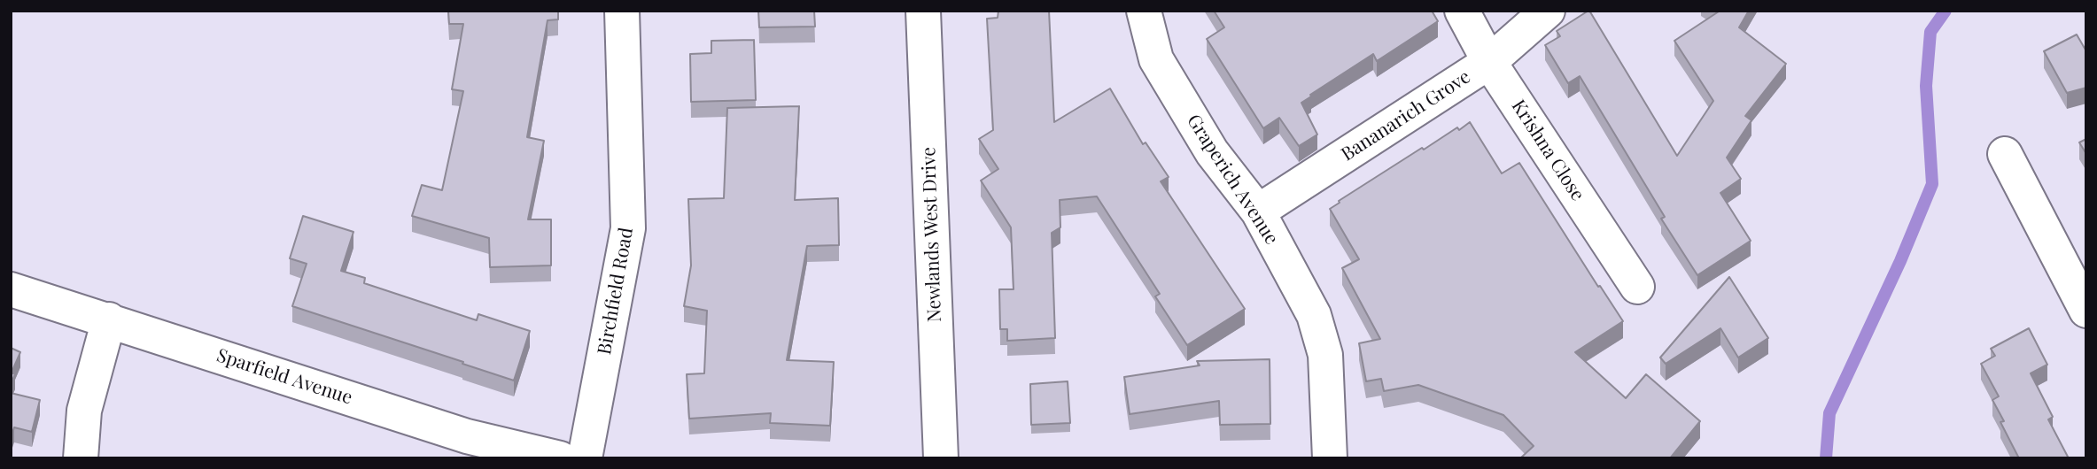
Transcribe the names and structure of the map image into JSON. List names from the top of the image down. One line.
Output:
{"streets":{"street":["Bananarich Grove","Krishna Close","Graperich Avenue","Newlands West Drive","Birchfield Road","Sparfield Avenue"]},"crossings":[["Bananarich Grove","Krishna Close"],["Bananarich Grove","Graperich Avenue"]]}
